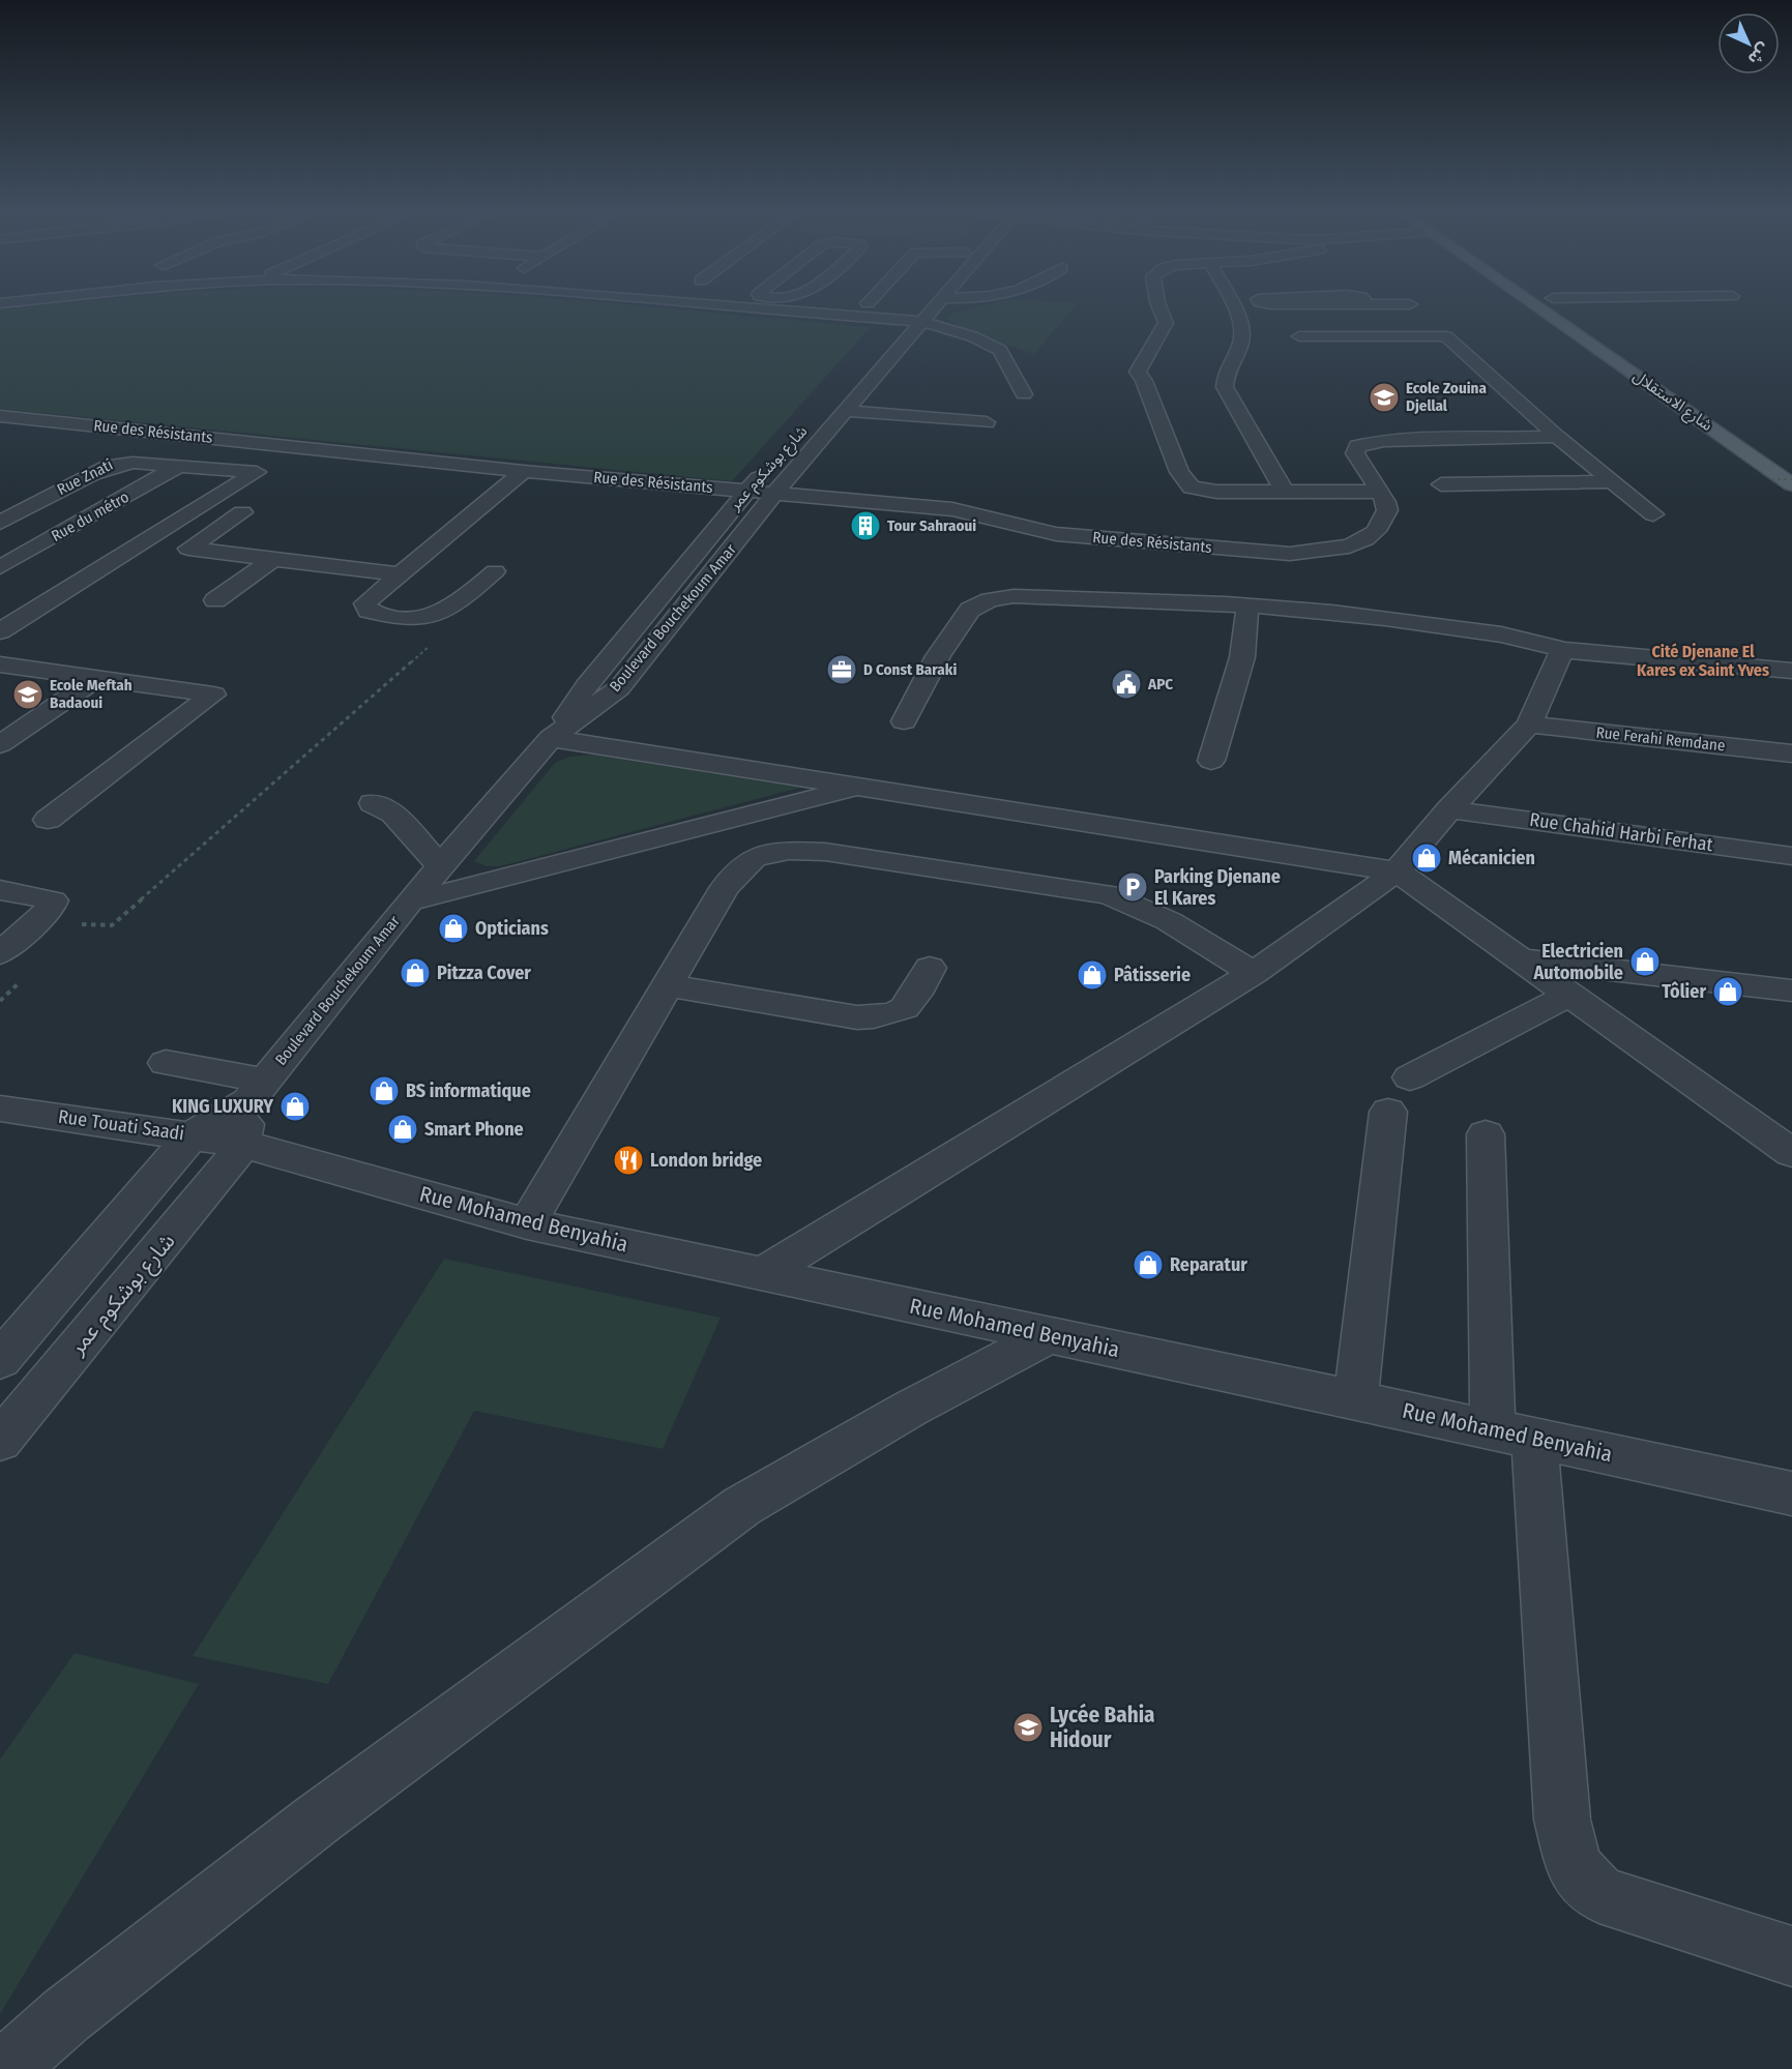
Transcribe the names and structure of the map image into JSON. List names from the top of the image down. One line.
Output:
{"streets":{"main road":["شارع الاستقلال"],"street":["Rue des Résistants","شارع بوشكوم عمر","Rue Znati","Rue du métro","Boulevard Bouchekoum Amar","Rue Ferahi Remdane","Rue Chahid Harbi Ferhat","Rue Touati Saadi","Rue Mohamed Benyahia"]},"crossings":[["Rue des Résistants","شارع بوشكوم عمر"],["Rue des Résistants","Rue Znati"],["Rue des Résistants","Rue du métro"],["Rue des Résistants","Boulevard Bouchekoum Amar"],["شارع بوشكوم عمر","Boulevard Bouchekoum Amar"],["شارع بوشكوم عمر","Rue Touati Saadi"],["شارع بوشكوم عمر","Rue Mohamed Benyahia"],["Rue Touati Saadi","Rue Mohamed Benyahia"]],"districts":["Cité Djenane El Kares ex Saint Yves"],"places":{"school or university":["Ecole Zouina Djellal","Ecole Meftah Badaoui","Lycée Bahia Hidour"],"building":["Tour Sahraoui"],"office":["D Const Baraki"],"public building":["APC"],"shop":["Mécanicien","Opticians","Electricien Automobile","Pitzza Cover","Pâtisserie","Tôlier","BS informatique","KING LUXURY","Smart Phone","Reparatur"],"parking":["Parking Djenane El Kares"],"restaurant":["London bridge"]},"north":"bottom right"}
